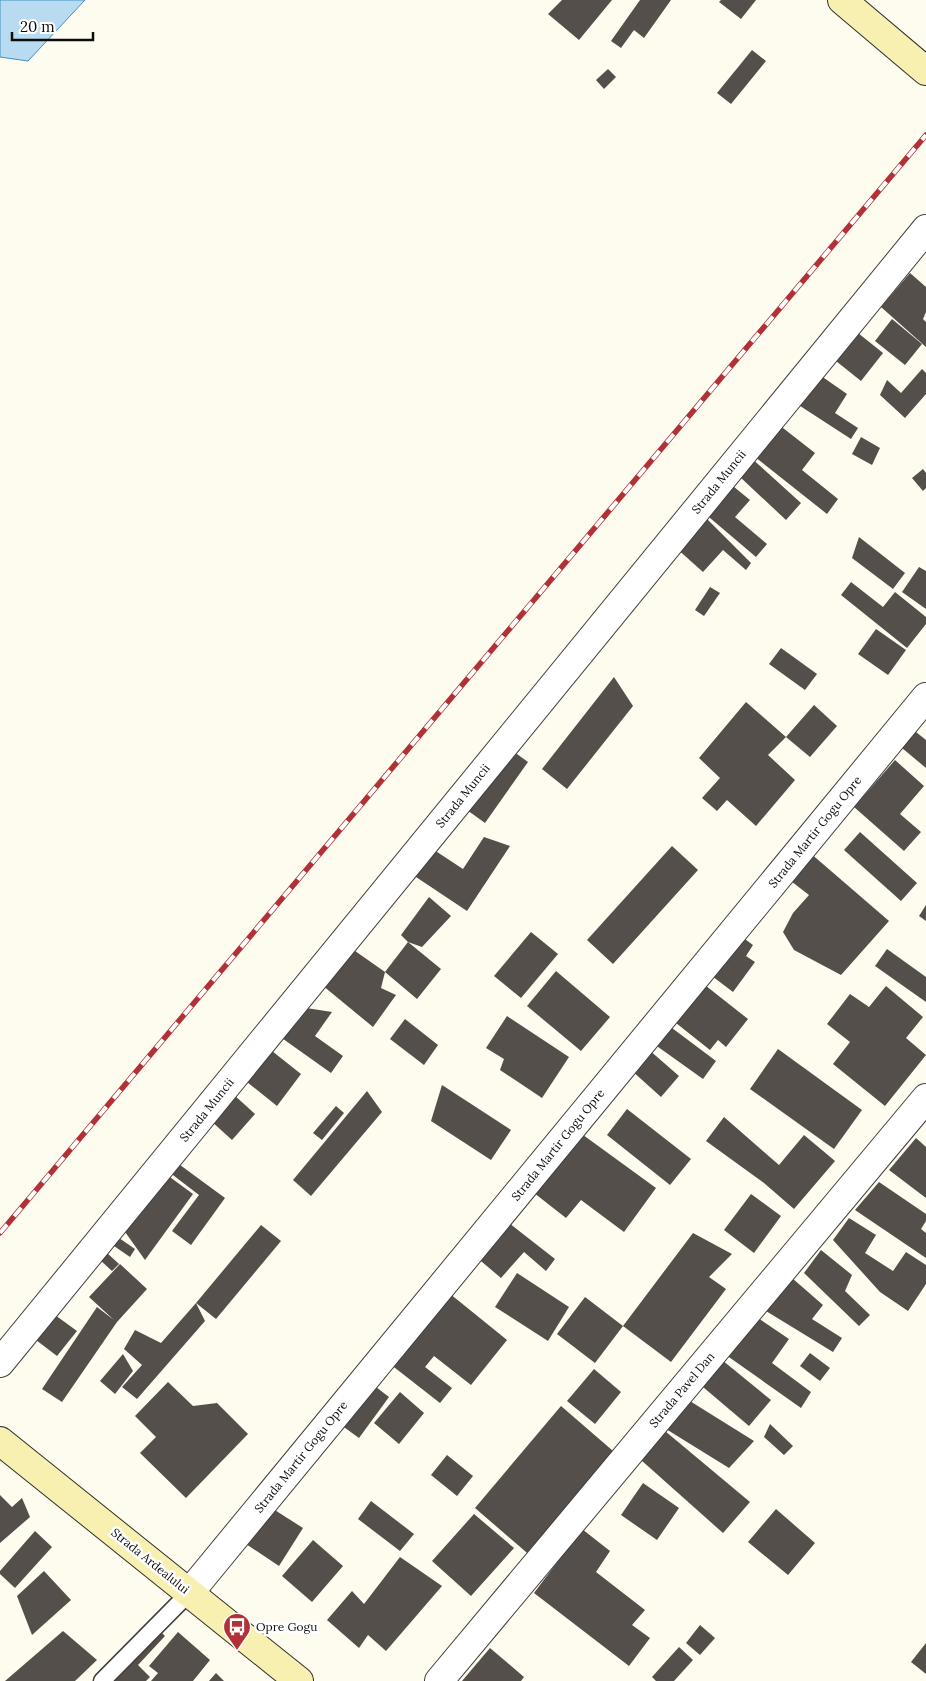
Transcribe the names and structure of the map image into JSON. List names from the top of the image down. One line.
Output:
{"streets":{"street":["Strada Muncii","Strada Martir Gogu Opre","Strada Pavel Dan","Strada Ardealului"]},"crossings":[["Strada Martir Gogu Opre","Strada Ardealului"]],"places":{"bus stop":["Opre Gogu"]},"scale_bar":"20 m"}
